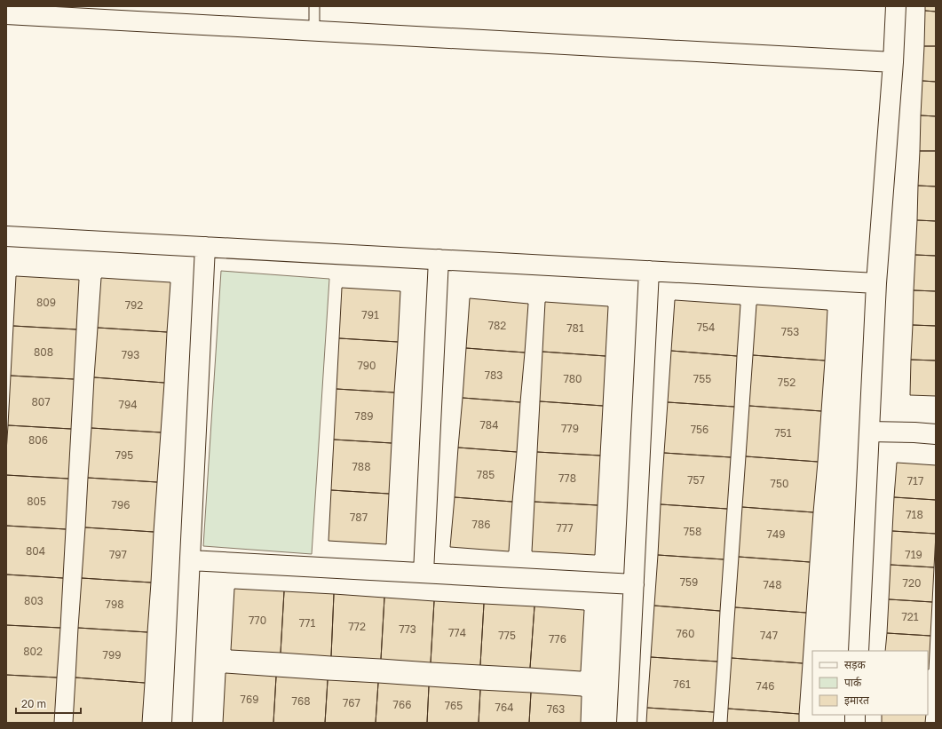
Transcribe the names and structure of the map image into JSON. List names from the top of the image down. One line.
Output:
{"house_numbers":["809","792","791","782","754","781","753","808","793","790","783","780","755","752","807","794","789","784","779","756","751","806","795","788","785","778","757","717","750","805","796","718","787","786","777","758","749","804","797","719","759","720","748","803","798","721","770","771","772","773","774","760","775","747","776","802","799","761","746","769","768","767","766","765","764","763"],"legend":["सड़क","पार्क","इमारत"],"scale_bar":"20 m"}
